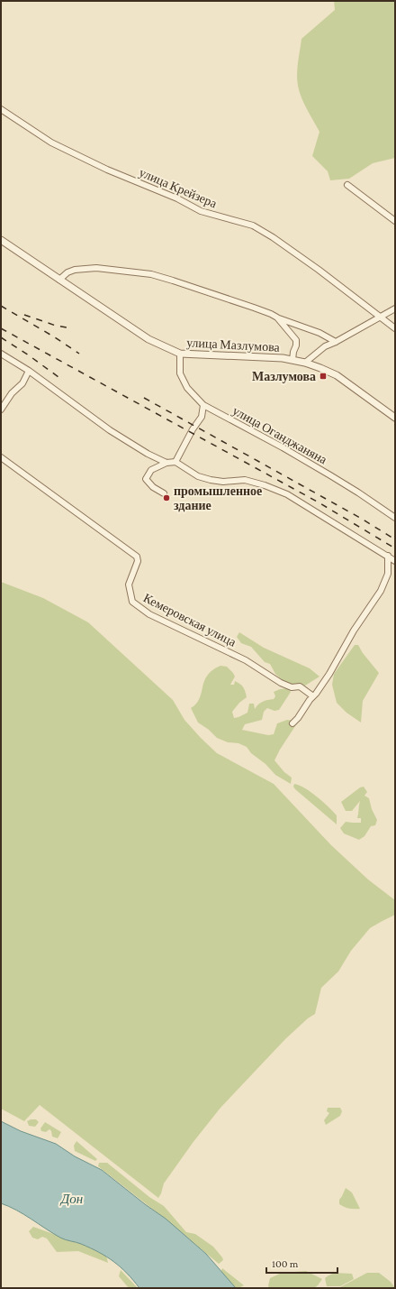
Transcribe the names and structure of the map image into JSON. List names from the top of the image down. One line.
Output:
{"streets":{"street":["улица Крейзера","улица Мазлумова","улица Оганджаняна","Кемеровская улица"]},"crossings":[["улица Мазлумова","улица Оганджаняна"]],"water":["Дон"],"places":{"transit":["Мазлумова"],"other":["промышленное здание"]},"scale_bar":"100 m"}
